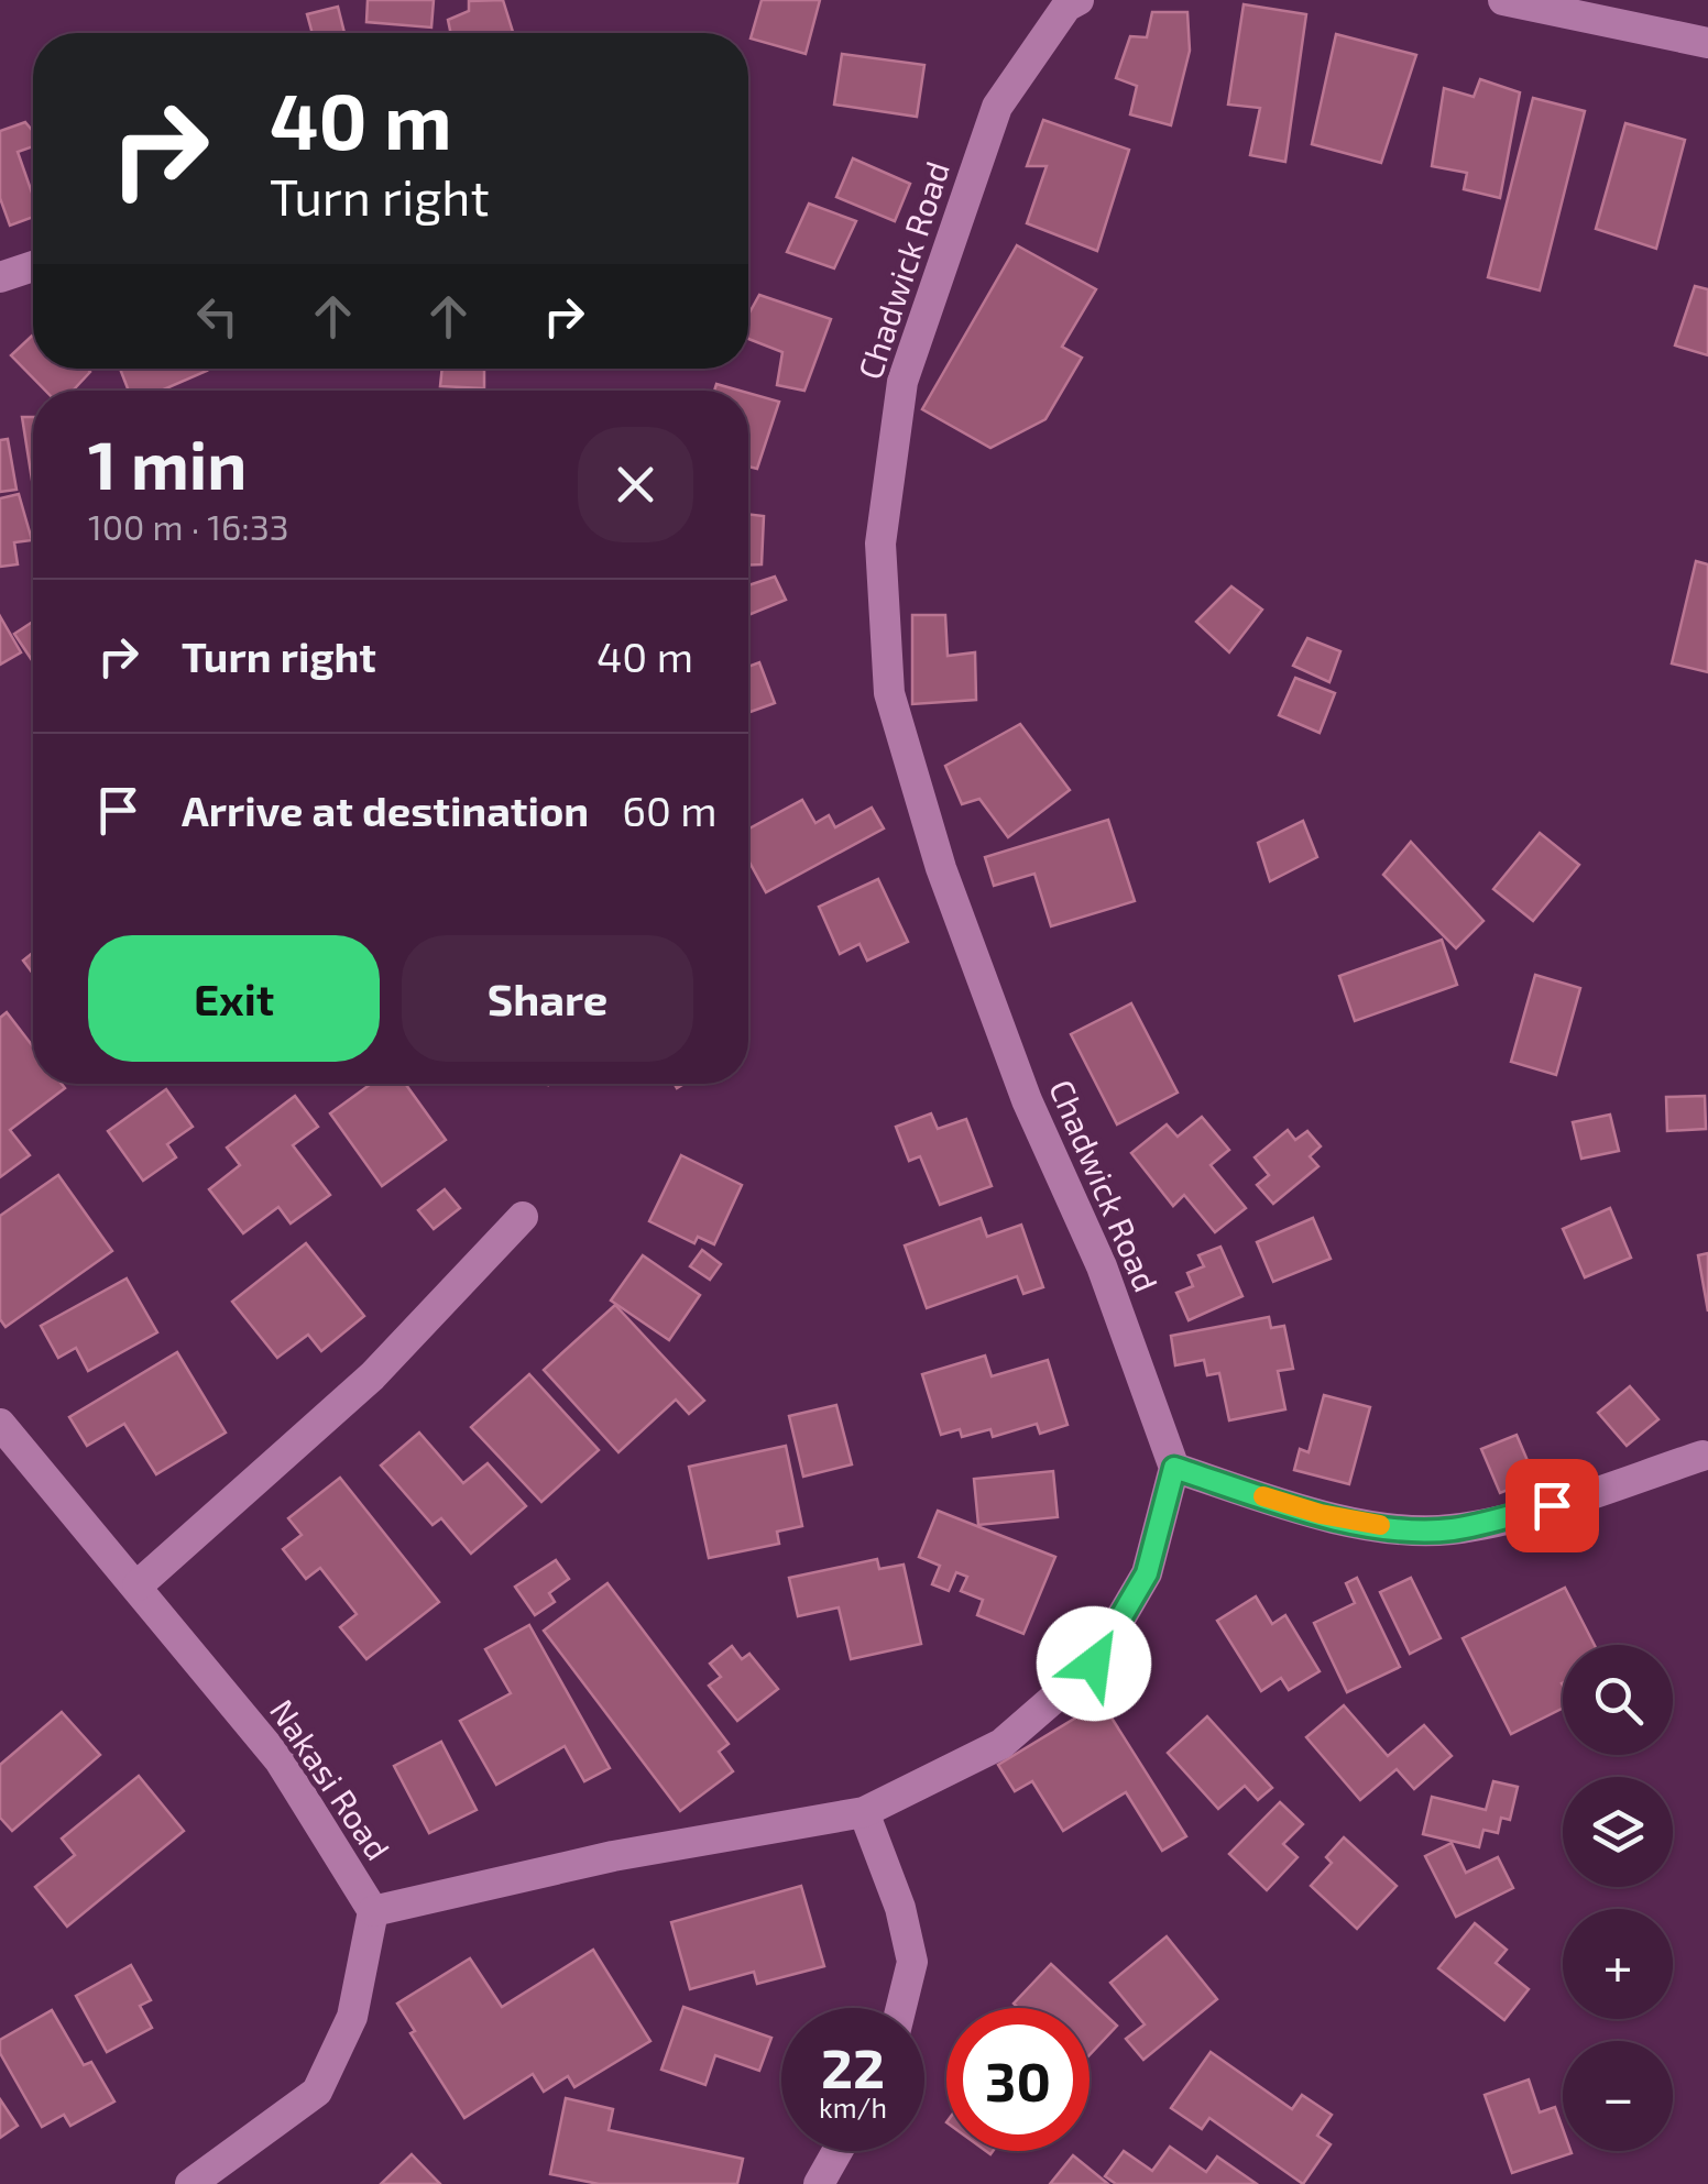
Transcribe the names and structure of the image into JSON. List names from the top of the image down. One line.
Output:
{"streets":{"street":["Chadwick Road","Nakasi Road"]},"page":{"turn":["40 m","Turn right"],"heading":["1 min","100 m · 16:33"],"list":[{"name":"Turn right","value":"40 m"},{"name":"Arrive at destination","value":"60 m"}],"buttons":["Exit","Share"],"map_buttons":["+","−"],"speed":"22 km/h","limit":"30"}}
